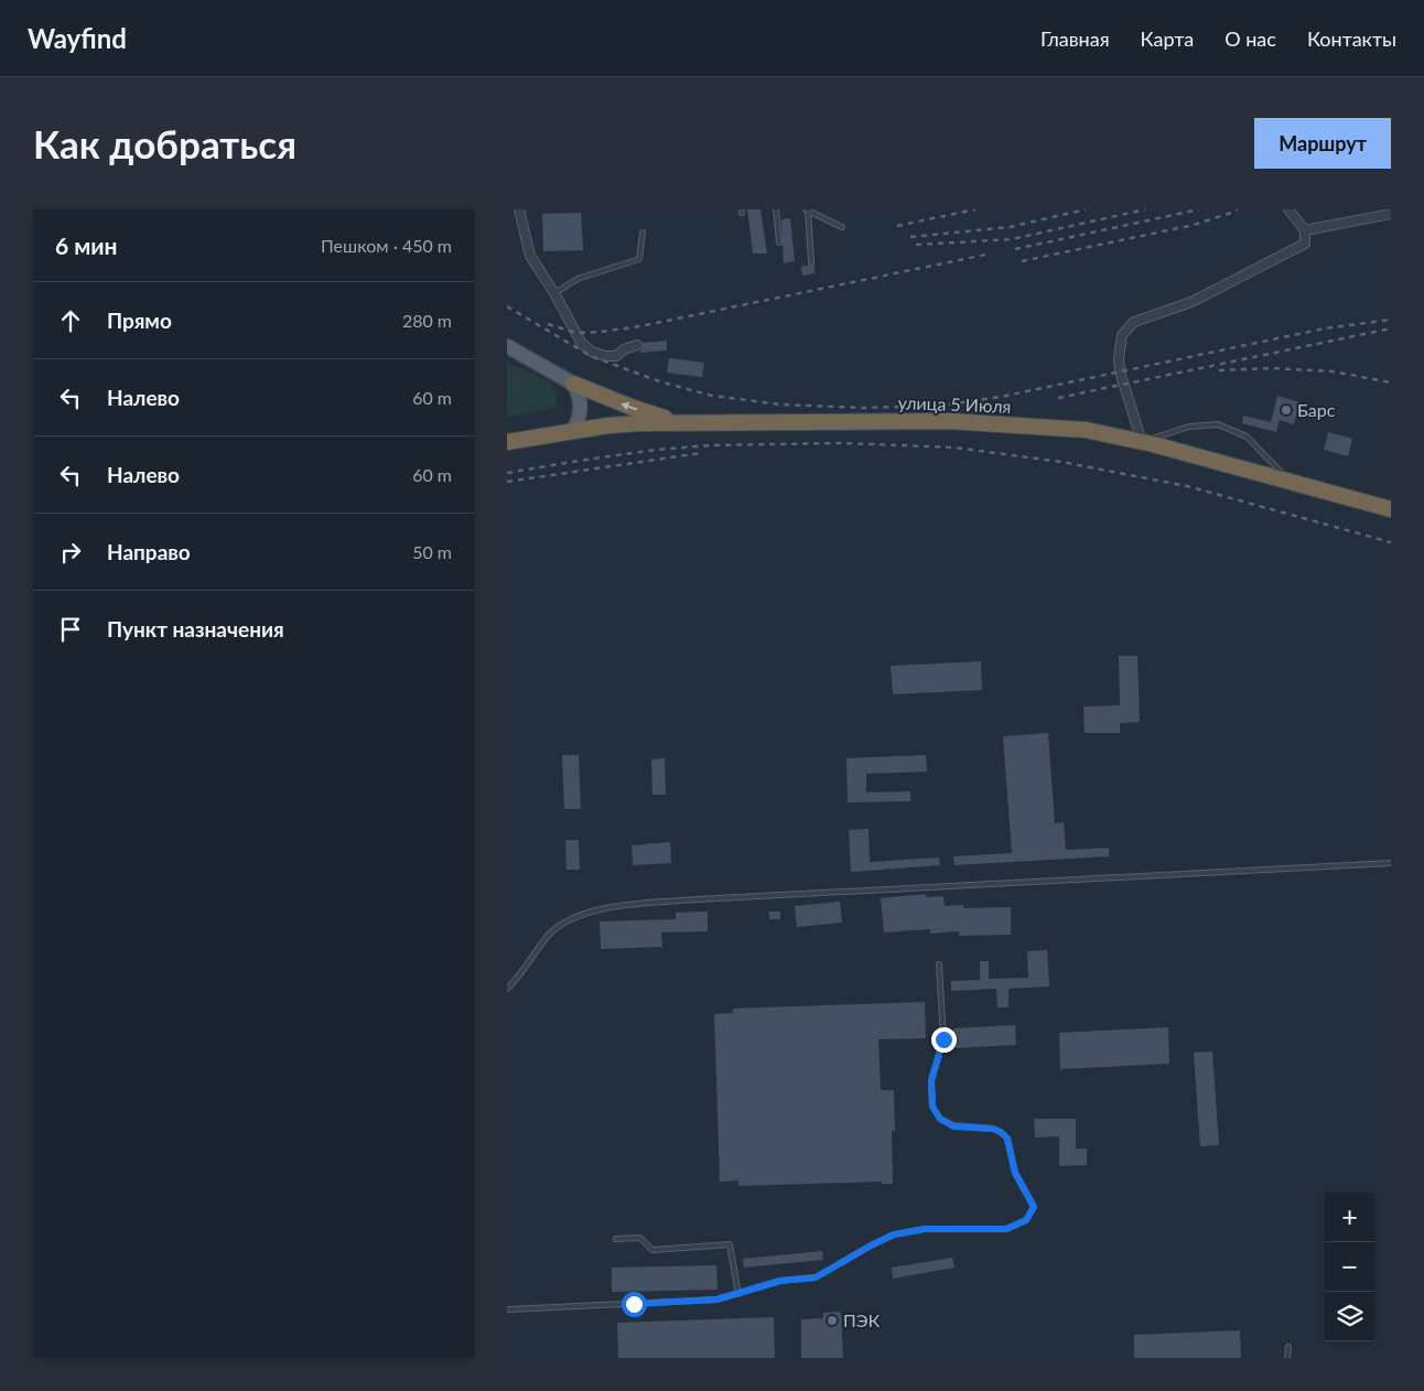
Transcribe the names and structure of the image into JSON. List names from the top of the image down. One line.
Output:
{"streets":{"highway":["улица 5 Июля"]},"places":["Барс","ПЭК"],"page":{"header":"Wayfind","nav":["Главная","Карта","О нас","Контакты"],"buttons":"Маршрут","title":"Как добраться","heading":["6 мин","Пешком · 450 m"],"list":[["Прямо","280 m"],["Налево","60 m"],["Налево","60 m"],["Направо","50 m"],"Пункт назначения"],"map_buttons":["+","−"]}}
